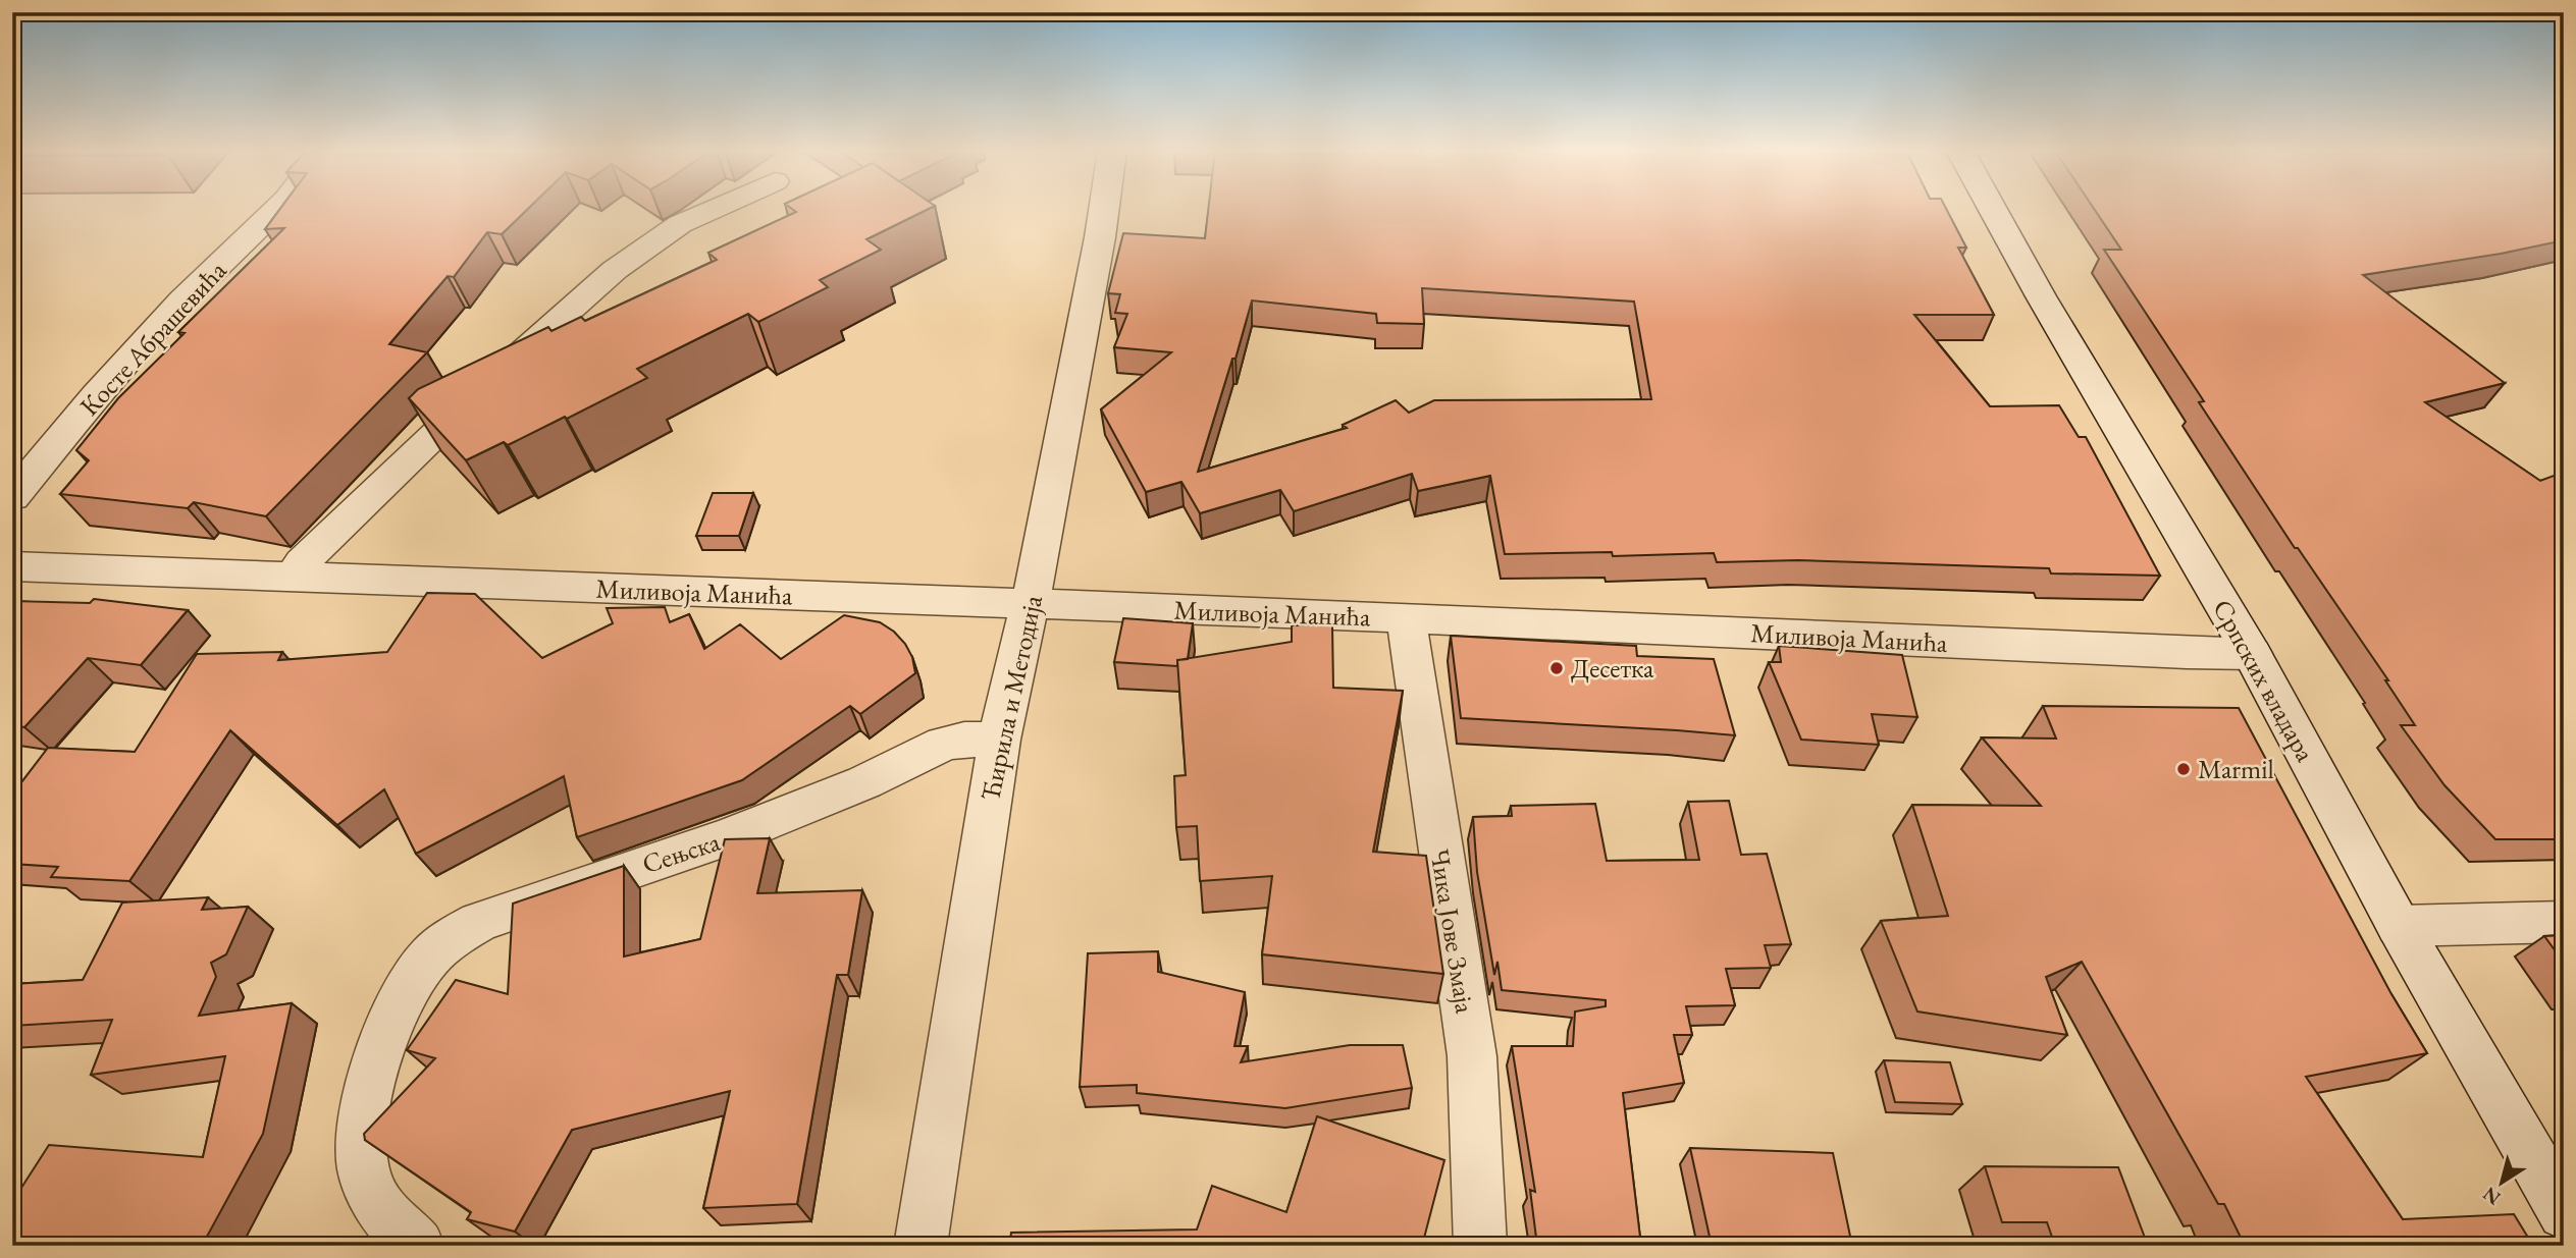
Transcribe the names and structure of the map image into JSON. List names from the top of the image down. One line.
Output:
{"streets":{"street":["Косте Абрашевића","Миливоја Манића","Српских владара","Ћирила и Методија","Сењска","Чика Јове Змаја"]},"crossings":[["Миливоја Манића","Српских владара"],["Миливоја Манића","Ћирила и Методија"],["Миливоја Манића","Чика Јове Змаја"],["Ћирила и Методија","Сењска"]],"places":["Десетка","Marmil"],"north":"bottom left"}
